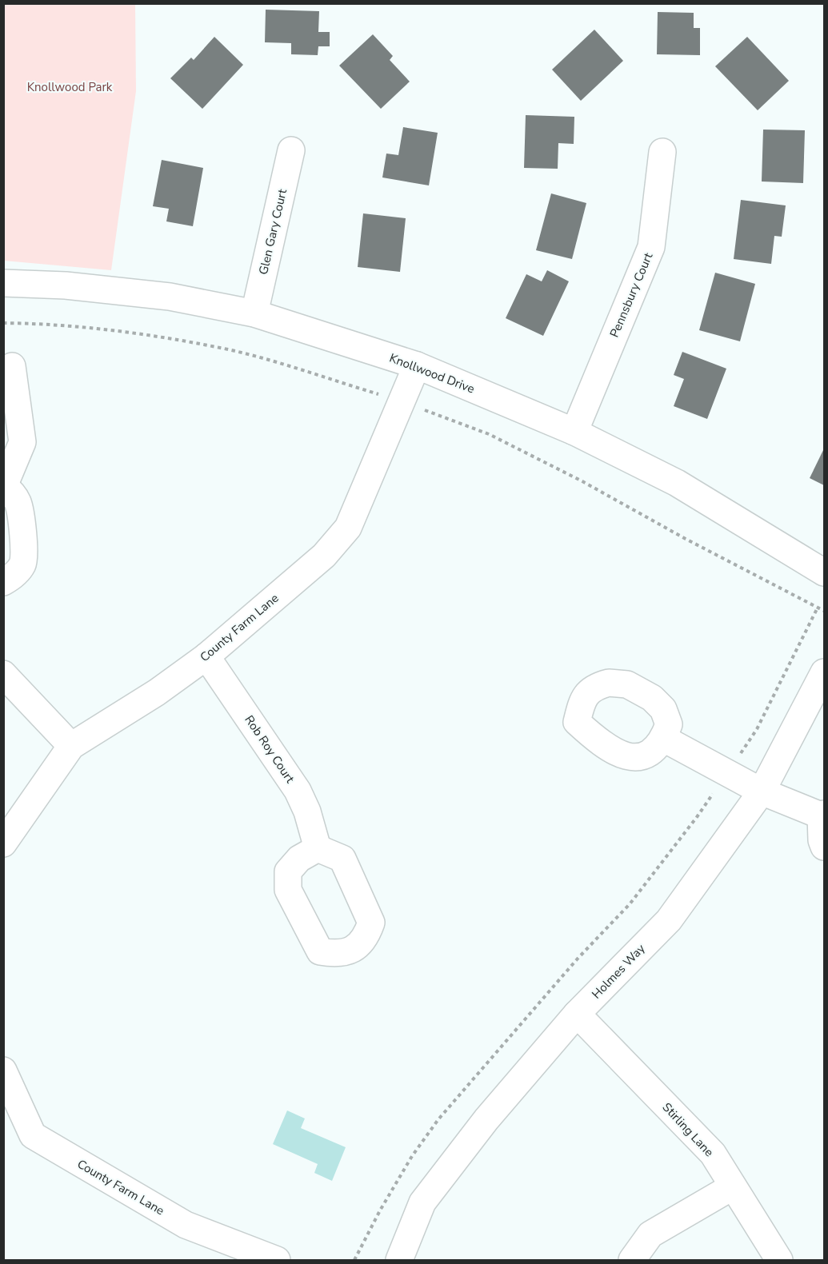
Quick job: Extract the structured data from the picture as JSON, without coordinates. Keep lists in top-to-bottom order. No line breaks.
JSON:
{"streets":{"street":["Glen Gary Court","Pennsbury Court","Knollwood Drive","County Farm Lane","Rob Roy Court","Holmes Way","Stirling Lane"]},"crossings":[["Glen Gary Court","Knollwood Drive"],["Pennsbury Court","Knollwood Drive"],["Knollwood Drive","County Farm Lane"],["County Farm Lane","Rob Roy Court"],["Holmes Way","Stirling Lane"]],"parks":["Knollwood Park"]}
